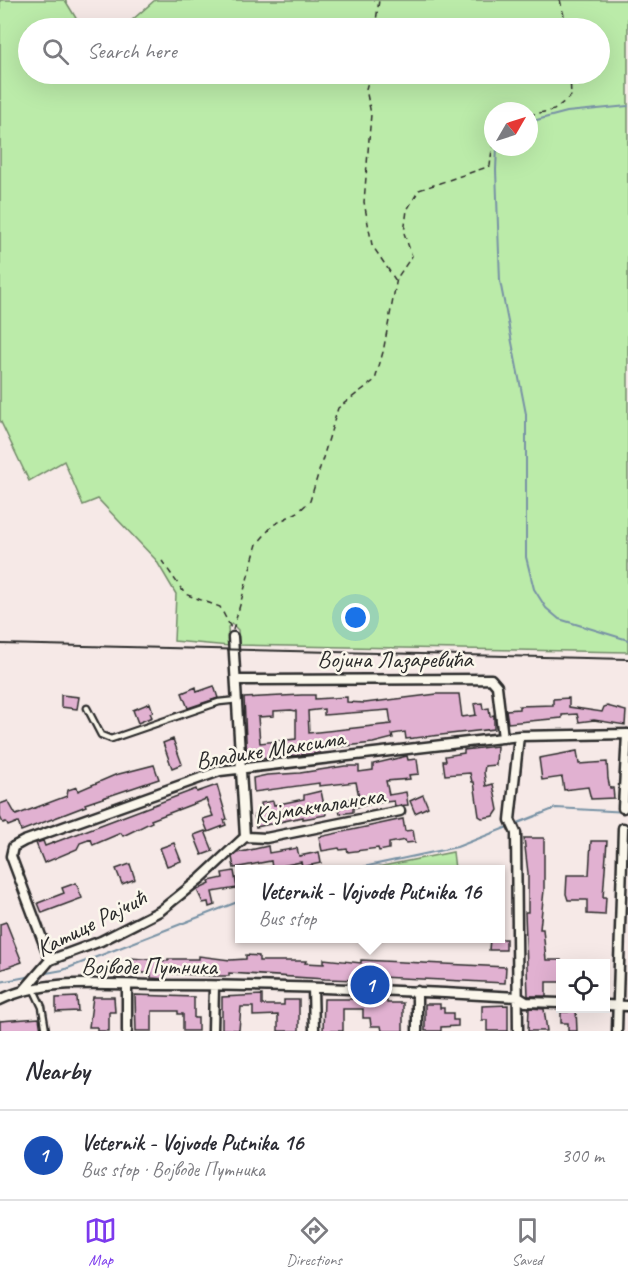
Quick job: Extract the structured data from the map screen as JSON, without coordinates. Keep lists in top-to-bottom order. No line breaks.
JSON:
{"streets":{"street":["Војина Лазаревића","Владике Максима","Кајмакчаланска","Катице Рајчић","Војводе Путника"]},"crossings":[["Војина Лазаревића","Владике Максима"],["Владике Максима","Катице Рајчић"],["Кајмакчаланска","Катице Рајчић"],["Катице Рајчић","Војводе Путника"]],"north":"top right","page":{"search":"Search here","popup":["Veternik - Vojvode Putnika 16","Bus stop"],"pins":"1","heading":"Nearby","list":[{"mark":"1","name":"Veternik - Vojvode Putnika 16","note":"Bus stop · Војводе Путника","value":"300 m"}],"nav":["Map","Directions","Saved"]}}
